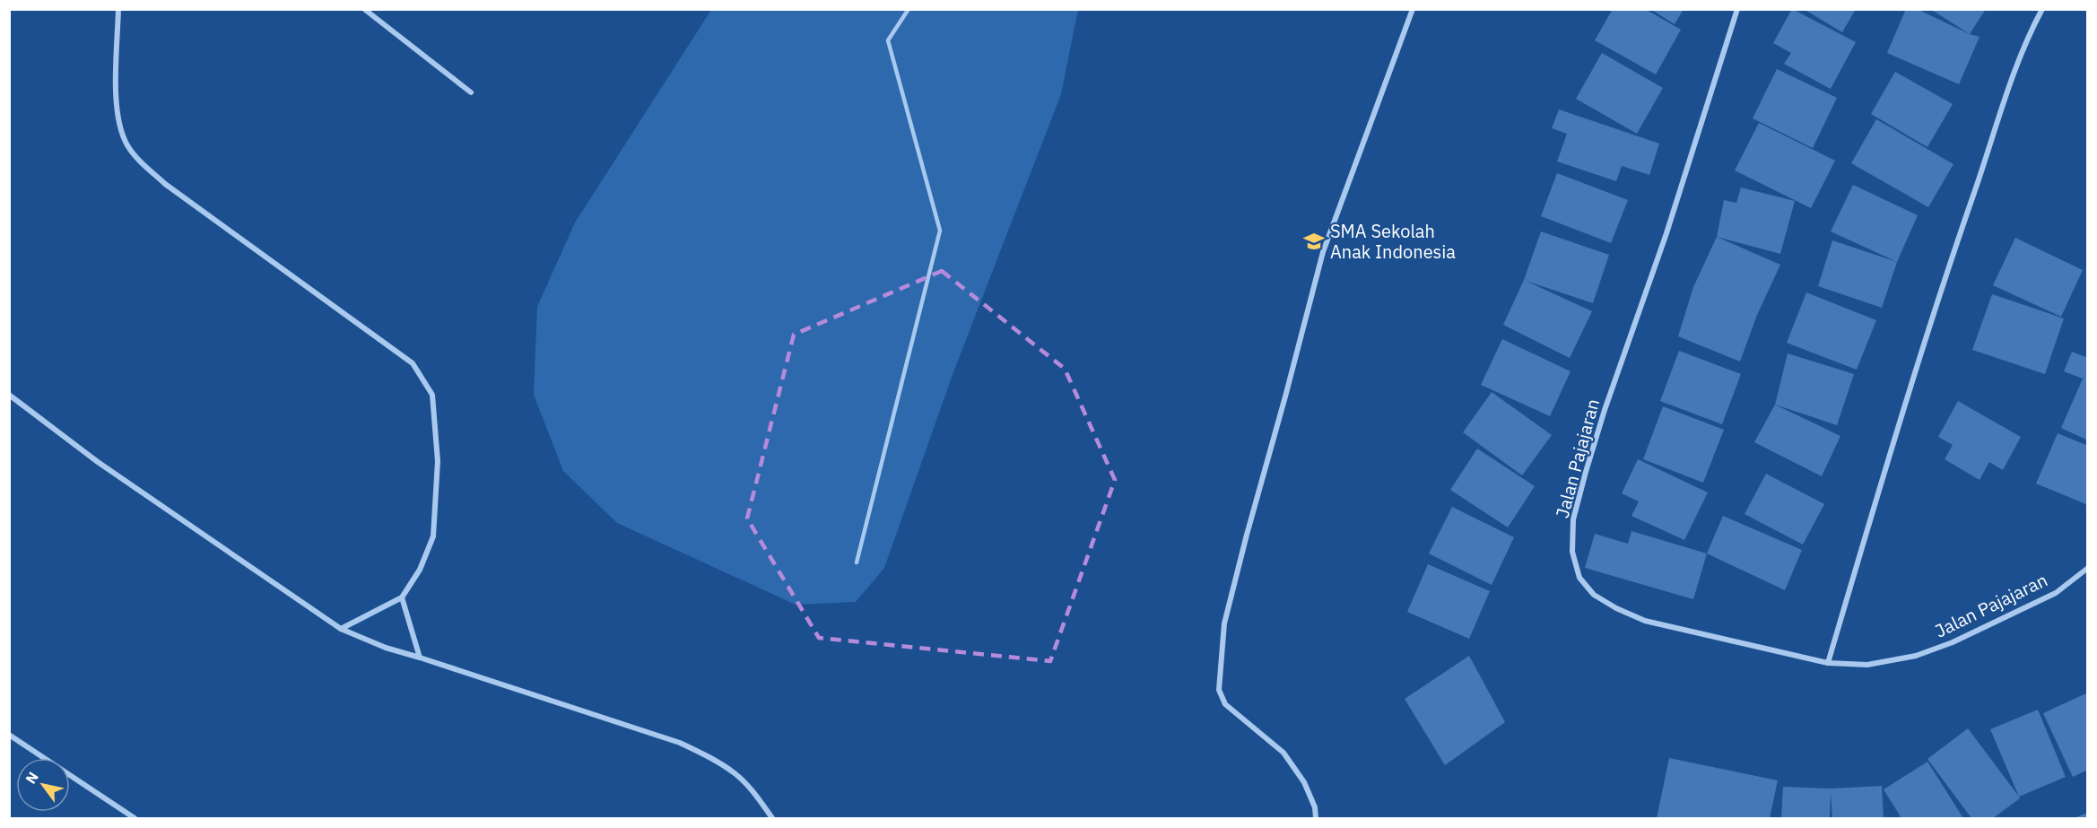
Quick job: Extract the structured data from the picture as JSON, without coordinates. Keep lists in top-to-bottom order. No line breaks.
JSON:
{"streets":{"street":["Jalan Pajajaran"]},"places":{"school or university":["SMA Sekolah Anak Indonesia"]},"north":"top left"}
